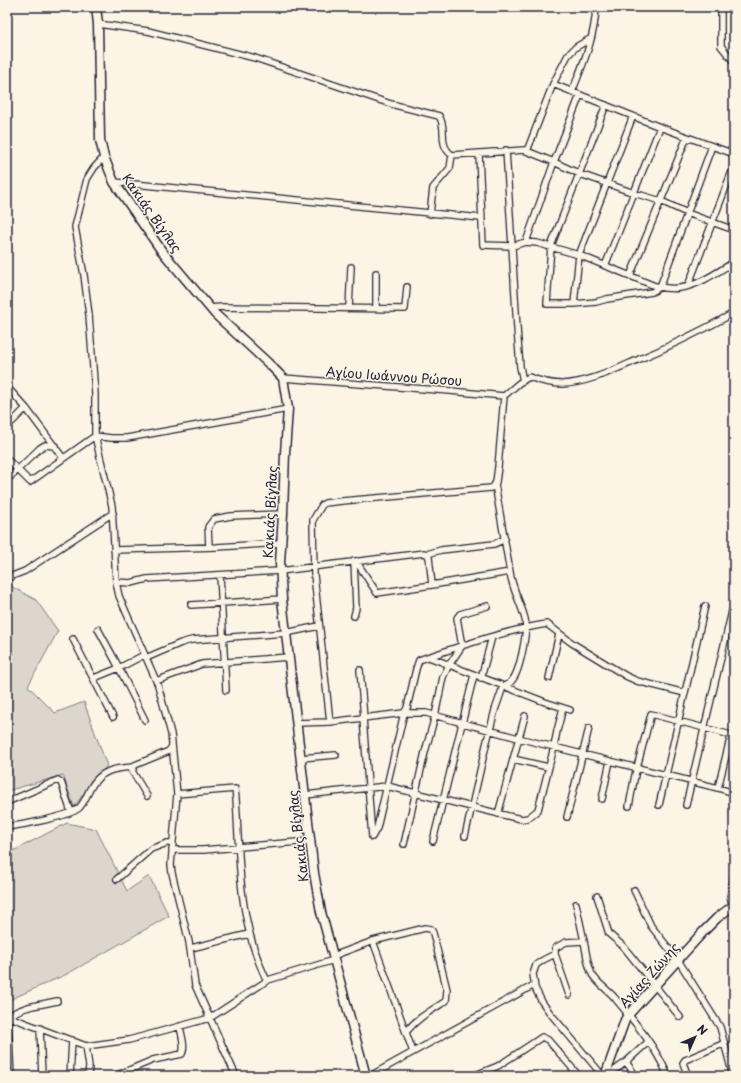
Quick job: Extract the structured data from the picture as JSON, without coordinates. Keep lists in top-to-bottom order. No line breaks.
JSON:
{"streets":{"street":["Κακιάς Βίγλας","Αγίου Ιωάννου Ρώσου","Αγίας Ζώνης"]},"crossings":[["Κακιάς Βίγλας","Αγίου Ιωάννου Ρώσου"]],"north":"top right"}
